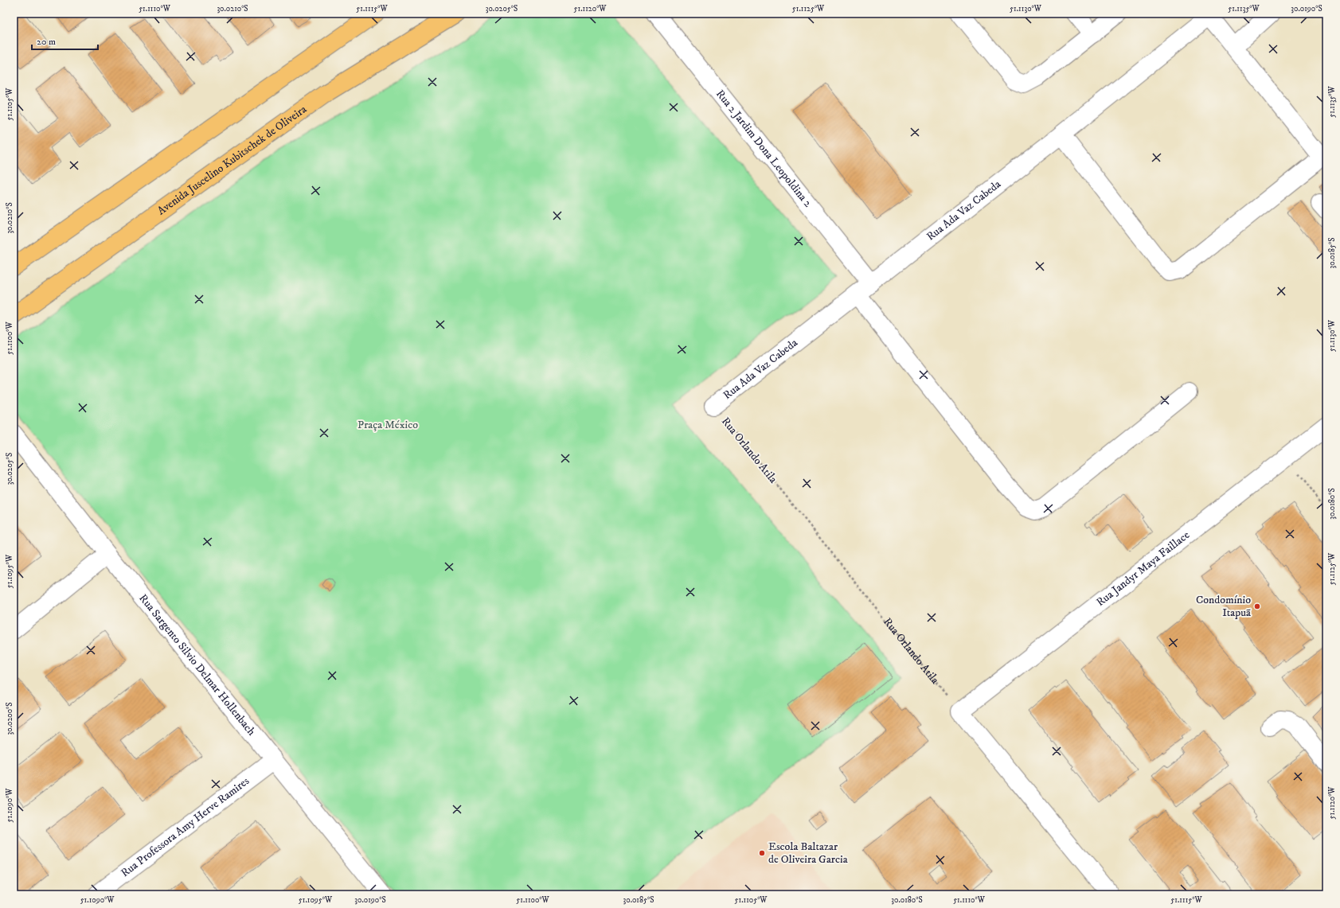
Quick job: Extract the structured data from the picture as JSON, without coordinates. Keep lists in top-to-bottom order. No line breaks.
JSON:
{"streets":{"main road":["Avenida Juscelino Kubitschek de Oliveira"],"street":["Rua 2 Jardim Dona Leopoldina 2","Rua Ada Vaz Cabeda","Rua Jandyr Maya Faillace","Rua Sargento Silvio Delmar Hollenbach","Rua Professora Amy Herve Ramires"],"path":["Rua Orlando Atila"]},"crossings":[["Rua 2 Jardim Dona Leopoldina 2","Rua Ada Vaz Cabeda"],["Rua Ada Vaz Cabeda","Rua Orlando Atila"],["Rua Orlando Atila","Rua Jandyr Maya Faillace"],["Rua Sargento Silvio Delmar Hollenbach","Rua Professora Amy Herve Ramires"]],"parks":["Praça México"],"places":["Condomínio Itapuã","Escola Baltazar de Oliveira Garcia"],"scale_bar":"20 m","coordinates":["51.1110°W","30.0210°S","51.1115°W","30.0205°S","51.1120°W","51.1125°W","51.1130°W","51.1135°W","30.0190°S","51.1105°W","30.0185°S","51.1100°W","30.0180°S","51.1095°W","30.0200°S","51.1090°W"]}
